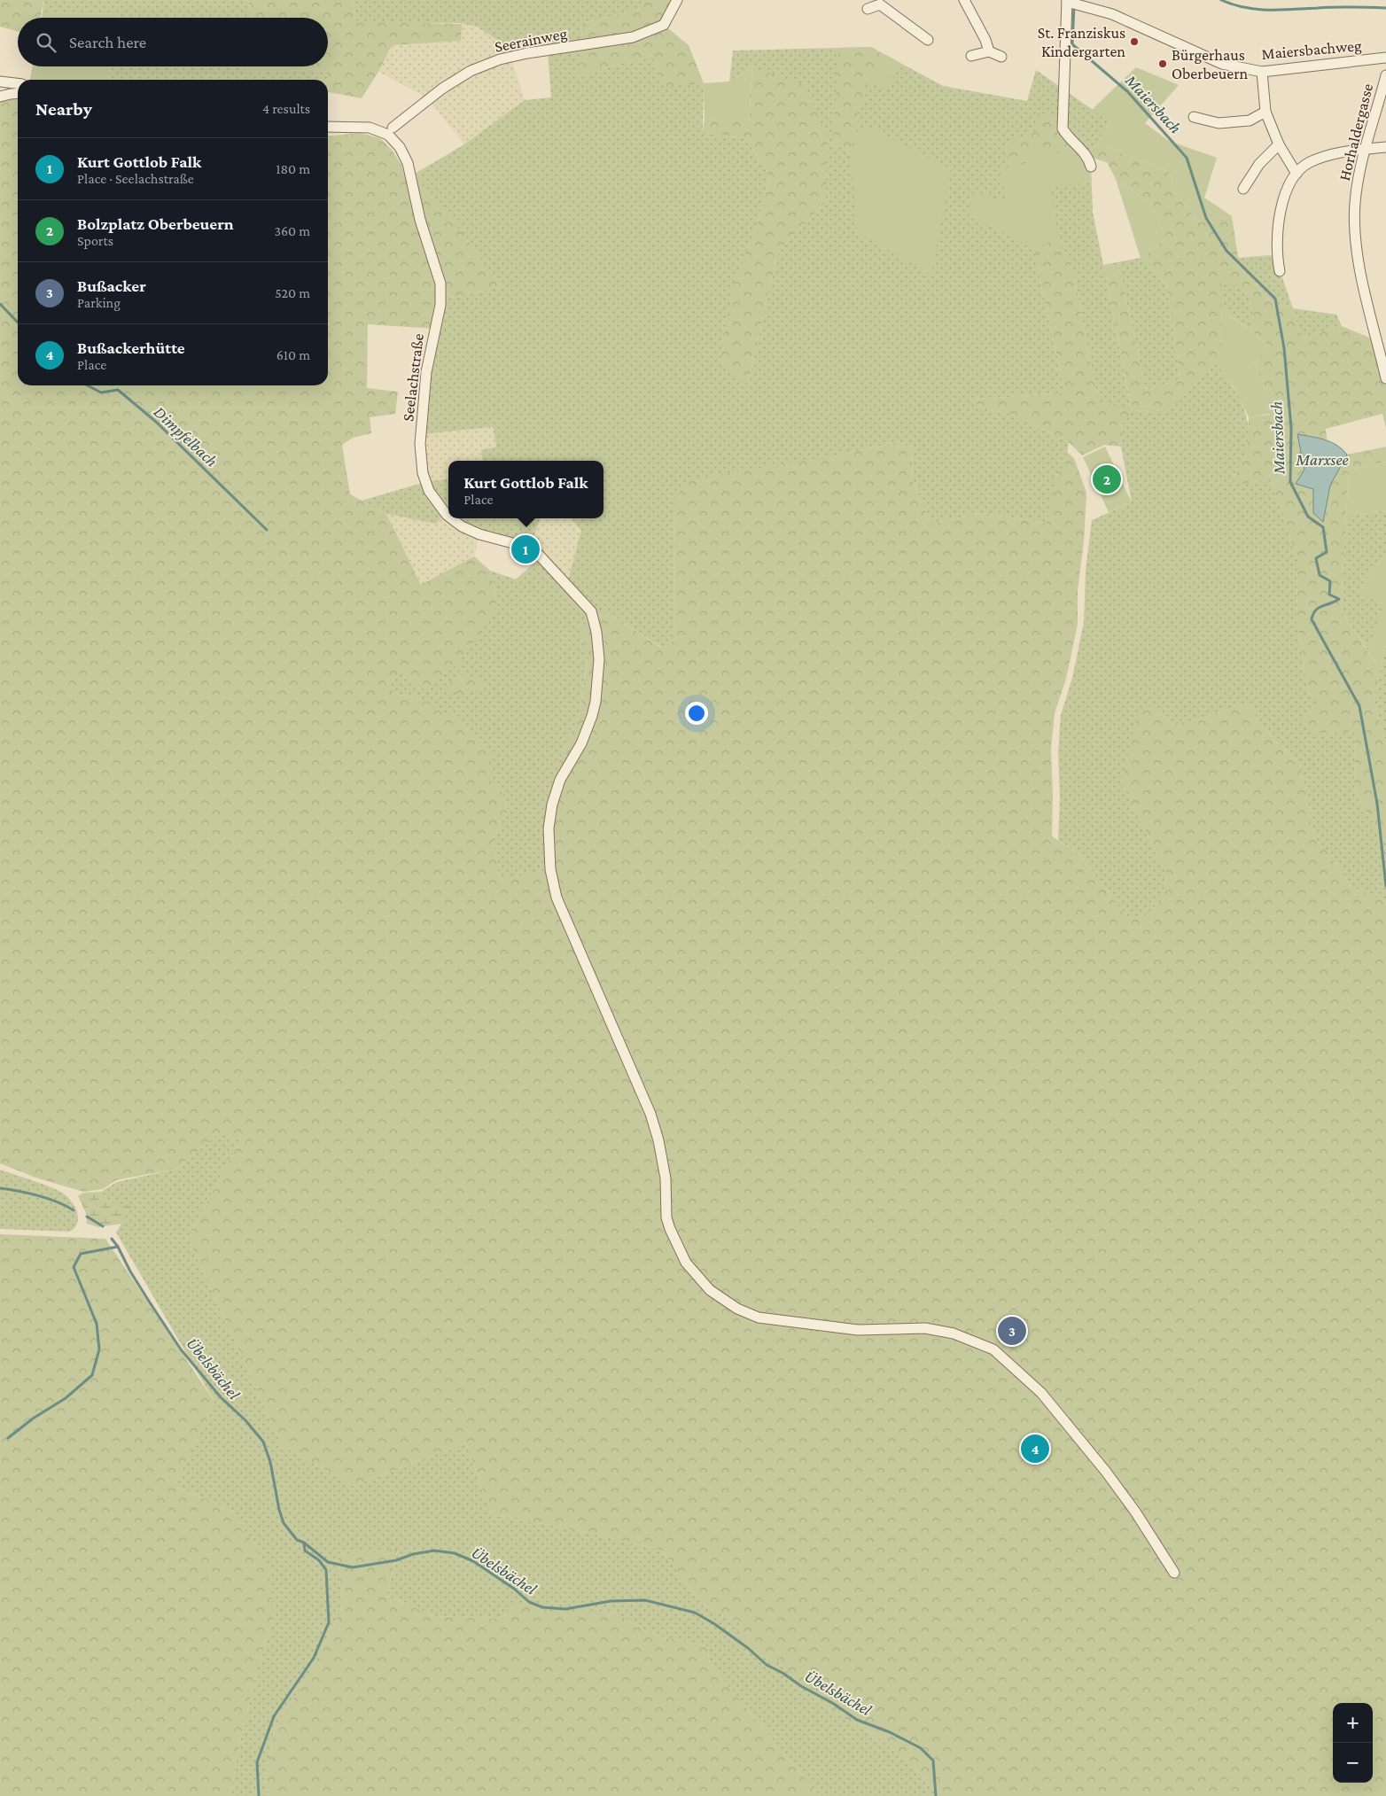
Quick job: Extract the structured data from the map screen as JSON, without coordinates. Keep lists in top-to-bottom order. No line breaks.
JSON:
{"streets":{"street":["Seerainweg","Maiersbachweg","Horhaldergasse","Seelachstraße"]},"water":["Maiersbach","Dimpfelbach","Marxsee","Übelsbächel"],"places":["St. Franziskus Kindergarten","Bürgerhaus Oberbeuern"],"page":{"search":"Search here","heading":["Nearby","4 results"],"list":[{"mark":"1","name":"Kurt Gottlob Falk","note":"Place · Seelachstraße","value":"180 m"},{"mark":"2","name":"Bolzplatz Oberbeuern","note":"Sports","value":"360 m"},{"mark":"3","name":"Bußacker","note":"Parking","value":"520 m"},{"mark":"4","name":"Bußackerhütte","note":"Place","value":"610 m"}],"popup":["Kurt Gottlob Falk","Place"],"pins":["2","1","3","4"],"map_buttons":["+","−"]}}
